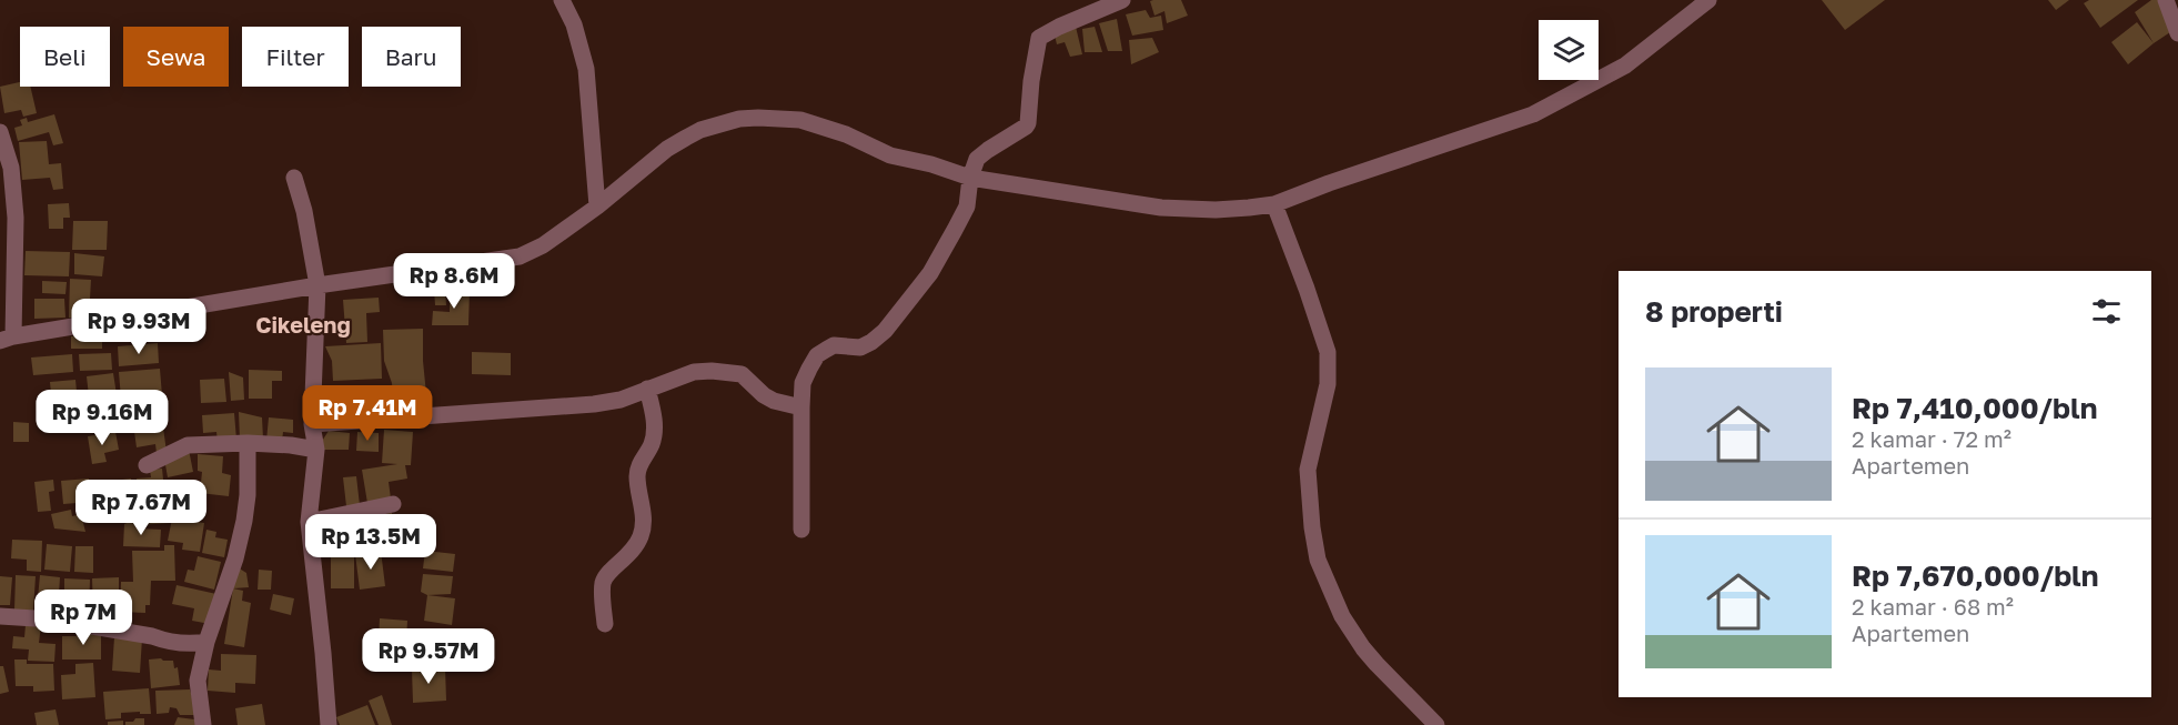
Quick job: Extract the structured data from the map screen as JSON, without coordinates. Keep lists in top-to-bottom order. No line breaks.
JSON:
{"districts":["Cikeleng"],"page":{"chip":["Beli","Sewa","Filter","Baru"],"price":["Rp 8.6M","Rp 9.93M","Rp 7.41M","Rp 9.16M","Rp 7.67M","Rp 13.5M","Rp 7M","Rp 9.57M"],"heading":"8 properti","list":[{"name":"Rp 7,410,000/bln","note":"2 kamar · 72 m² · Apartemen"},{"name":"Rp 7,670,000/bln","note":"2 kamar · 68 m² · Apartemen"}]}}
